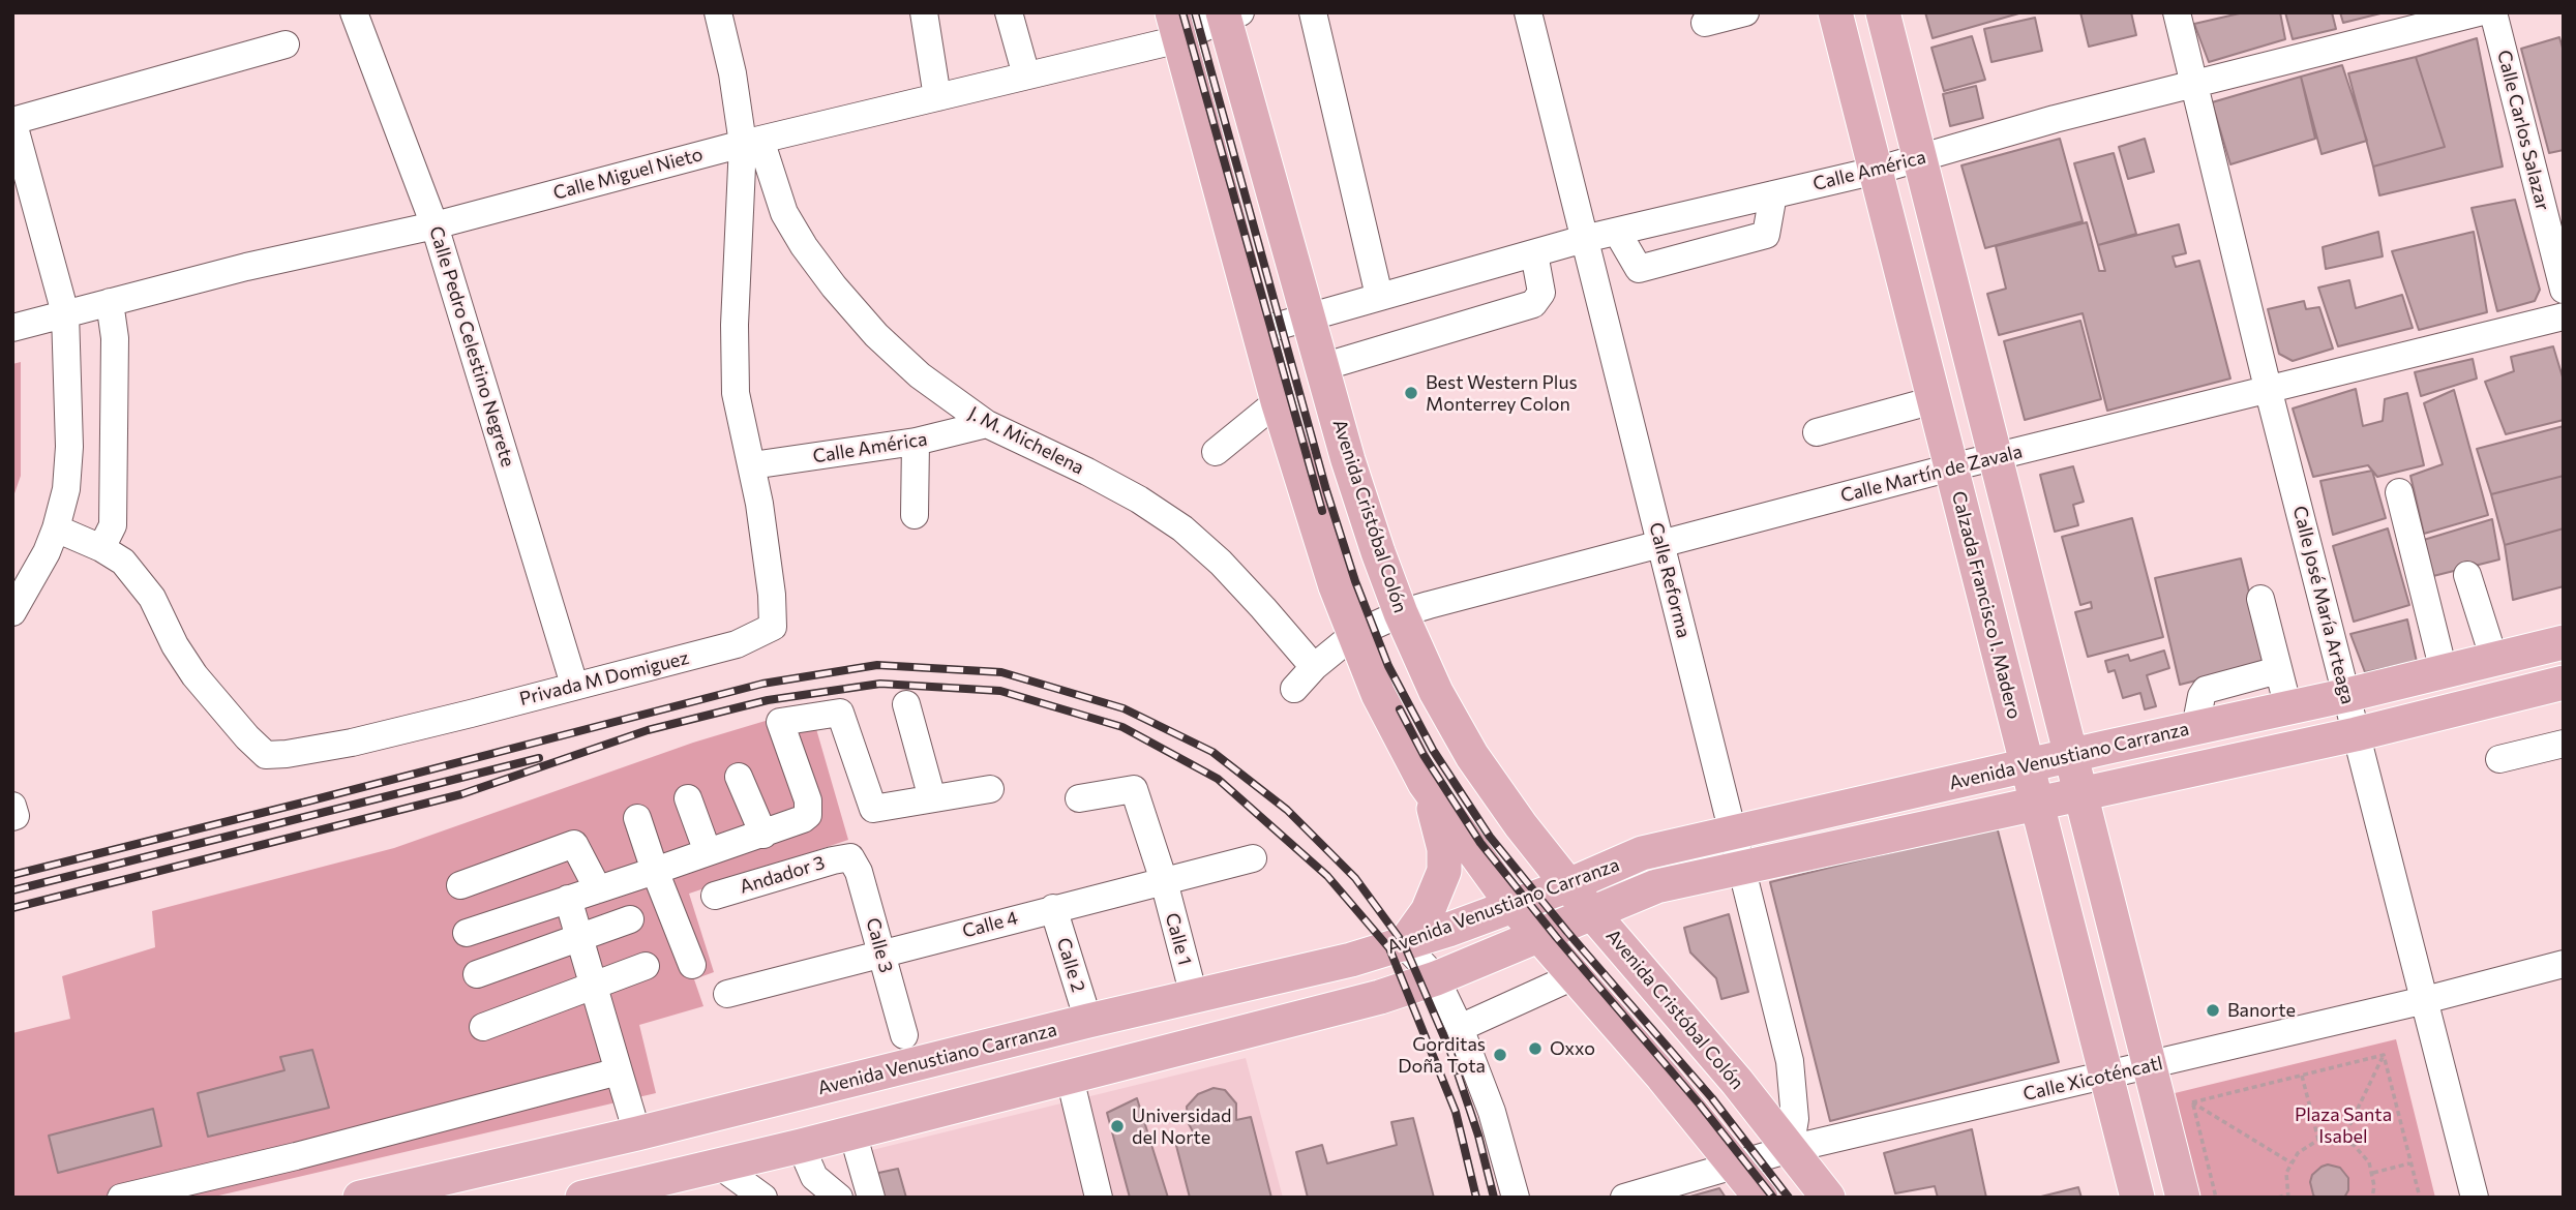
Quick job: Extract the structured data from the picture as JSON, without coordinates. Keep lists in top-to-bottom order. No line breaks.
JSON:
{"streets":{"main road":["Avenida Cristóbal Colón","Calzada Francisco I. Madero","Avenida Venustiano Carranza"],"street":["Calle Carlos Salazar","Calle América","Calle Miguel Nieto","Calle Pedro Celestino Negrete","J. M. Michelena","Calle Martín de Zavala","Calle Reforma","Calle José María Arteaga","Privada M Domiguez","Andador 3","Calle 4","Calle 1","Calle 3","Calle 2","Calle Xicoténcatl"]},"crossings":[["Calle América","J. M. Michelena"],["Calle América","Avenida Cristóbal Colón"],["Calle América","Calle Reforma"],["Calle América","Calzada Francisco I. Madero"],["Calle América","Calle José María Arteaga"],["Calle América","Privada M Domiguez"],["Calle Miguel Nieto","Calle Pedro Celestino Negrete"],["Calle Miguel Nieto","J. M. Michelena"],["Calle Miguel Nieto","Avenida Cristóbal Colón"],["Calle Miguel Nieto","Privada M Domiguez"],["Calle Pedro Celestino Negrete","Privada M Domiguez"],["J. M. Michelena","Calle Martín de Zavala"],["J. M. Michelena","Privada M Domiguez"],["Calle Martín de Zavala","Avenida Cristóbal Colón"],["Calle Martín de Zavala","Calle Reforma"],["Calle Martín de Zavala","Calzada Francisco I. Madero"],["Calle Martín de Zavala","Calle José María Arteaga"],["Avenida Cristóbal Colón","Calle Reforma"],["Avenida Cristóbal Colón","Avenida Venustiano Carranza"],["Avenida Cristóbal Colón","Calle Xicoténcatl"],["Calle Reforma","Avenida Venustiano Carranza"],["Calle Reforma","Calle Xicoténcatl"],["Calzada Francisco I. Madero","Avenida Venustiano Carranza"],["Calzada Francisco I. Madero","Calle Xicoténcatl"],["Calle José María Arteaga","Avenida Venustiano Carranza"],["Calle José María Arteaga","Calle Xicoténcatl"],["Avenida Venustiano Carranza","Calle 1"],["Avenida Venustiano Carranza","Calle 2"],["Andador 3","Calle 3"],["Calle 4","Calle 1"],["Calle 4","Calle 3"],["Calle 4","Calle 2"]],"parks":["Plaza Santa Isabel"],"places":["Best Western Plus Monterrey Colon","Banorte","Oxxo","Gorditas Doña Tota","Universidad del Norte"]}
